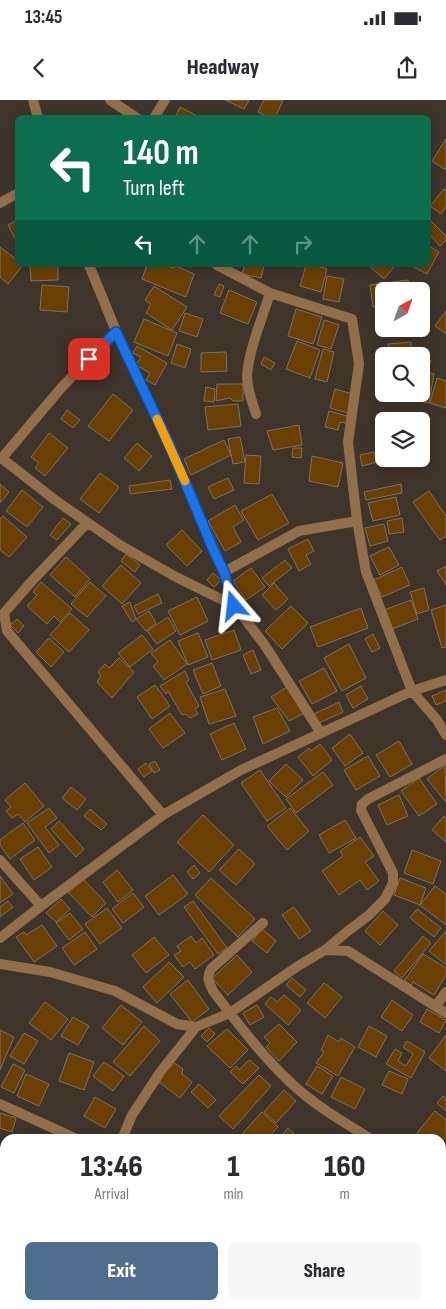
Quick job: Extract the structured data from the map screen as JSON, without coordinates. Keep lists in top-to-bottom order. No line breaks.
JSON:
{"north":"top right","page":{"status":"13:45","header":"Headway","turn":["140 m","Turn left"],"eta":["13:46","Arrival","1","min","160","m"],"buttons":["Exit","Share"]}}
